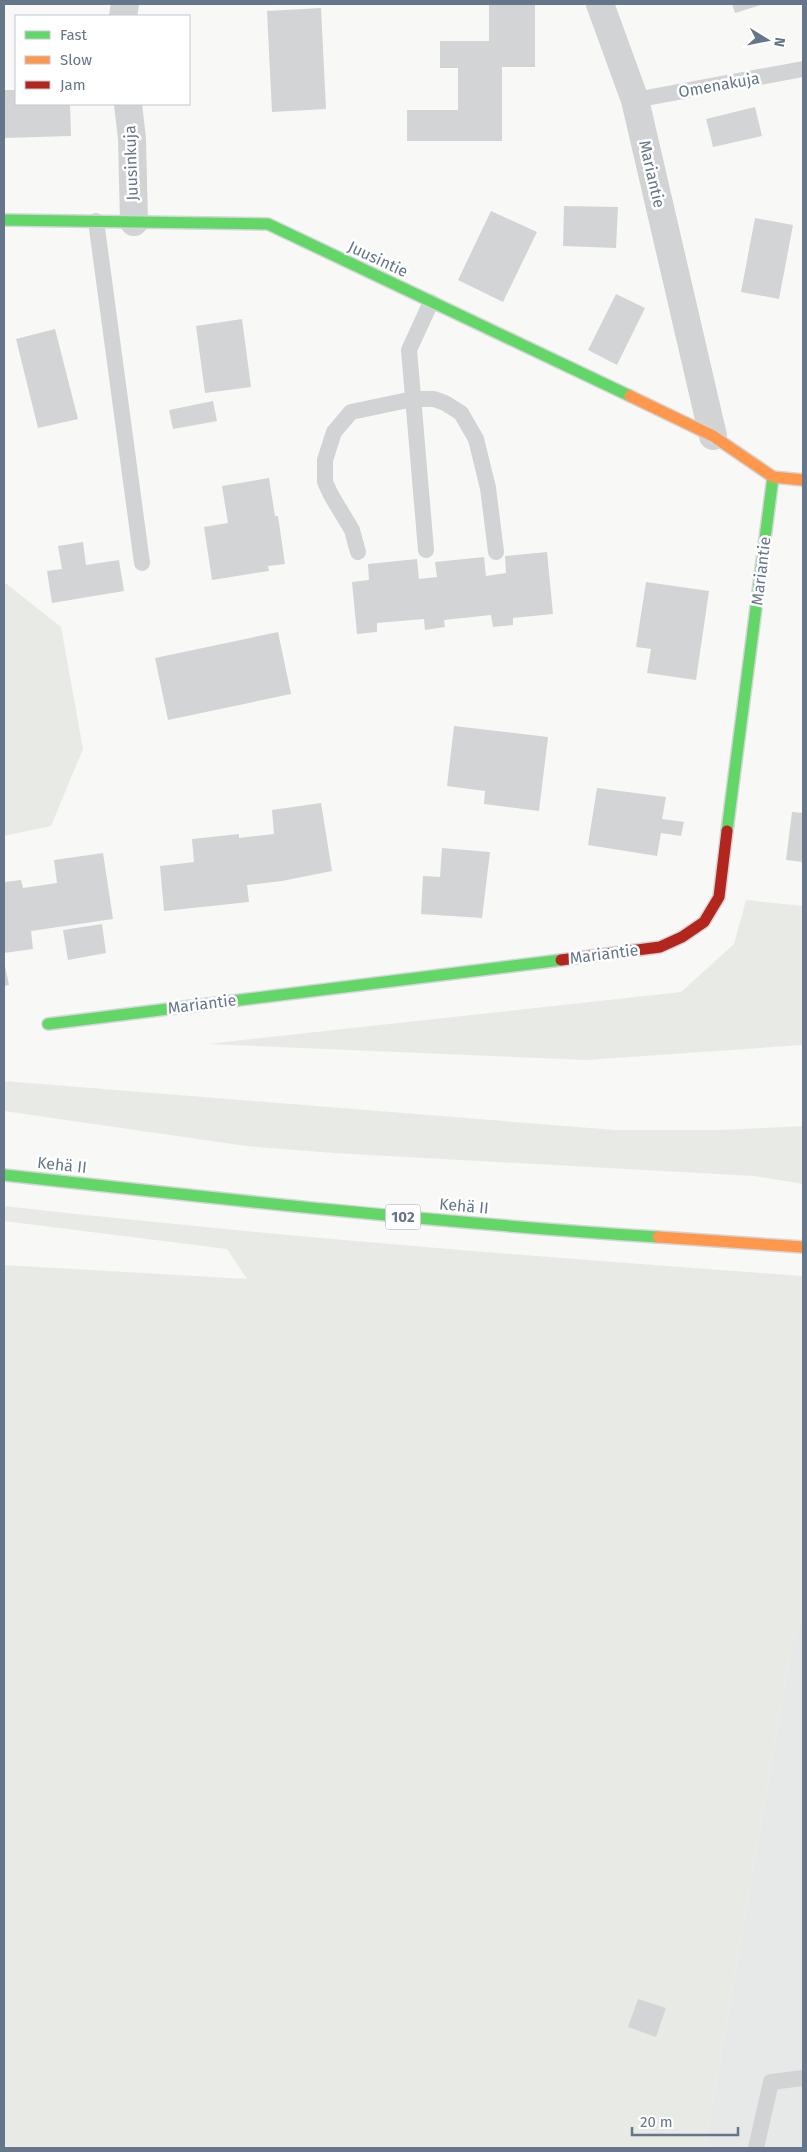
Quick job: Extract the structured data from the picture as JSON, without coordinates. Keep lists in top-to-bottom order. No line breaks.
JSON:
{"streets":{"main road":["Mariantie","Juusintie","Kehä II","102"],"street":["Juusinkuja"],"lane":["Omenakuja"]},"crossings":[["Omenakuja","Mariantie"],["Juusinkuja","Juusintie"],["Mariantie","Juusintie"]],"legend":["Fast","Slow","Jam"],"scale_bar":"20 m","north":"right"}
